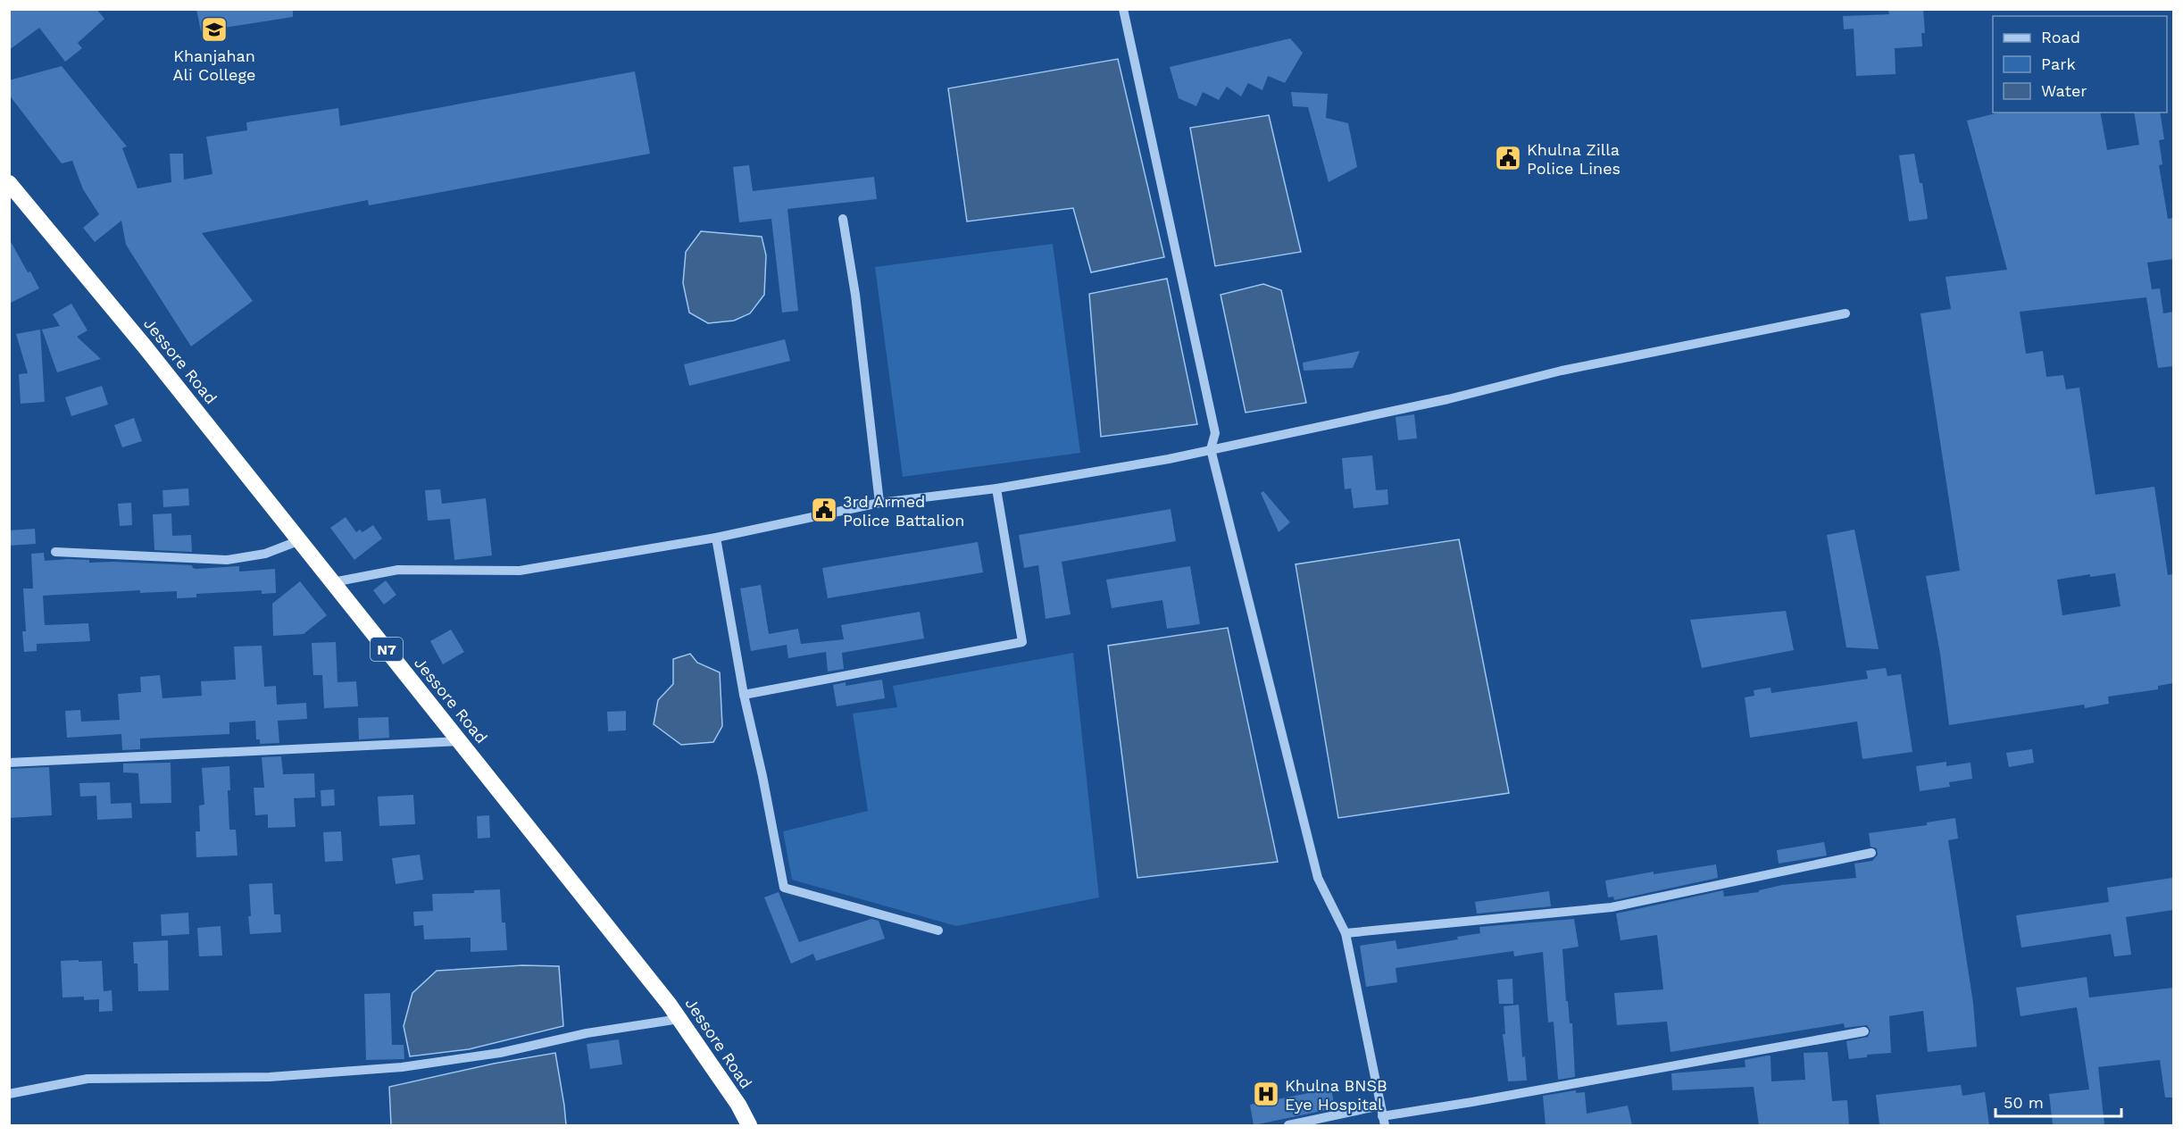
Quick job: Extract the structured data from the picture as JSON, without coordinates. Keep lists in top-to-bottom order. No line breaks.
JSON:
{"streets":{"highway":["Jessore Road","N7"]},"places":{"school or university":["Khanjahan Ali College"],"public building":["Khulna Zilla Police Lines","3rd Armed Police Battalion"],"hospital":["Khulna BNSB Eye Hospital"]},"legend":["Road","Park","Water"],"scale_bar":"50 m"}
